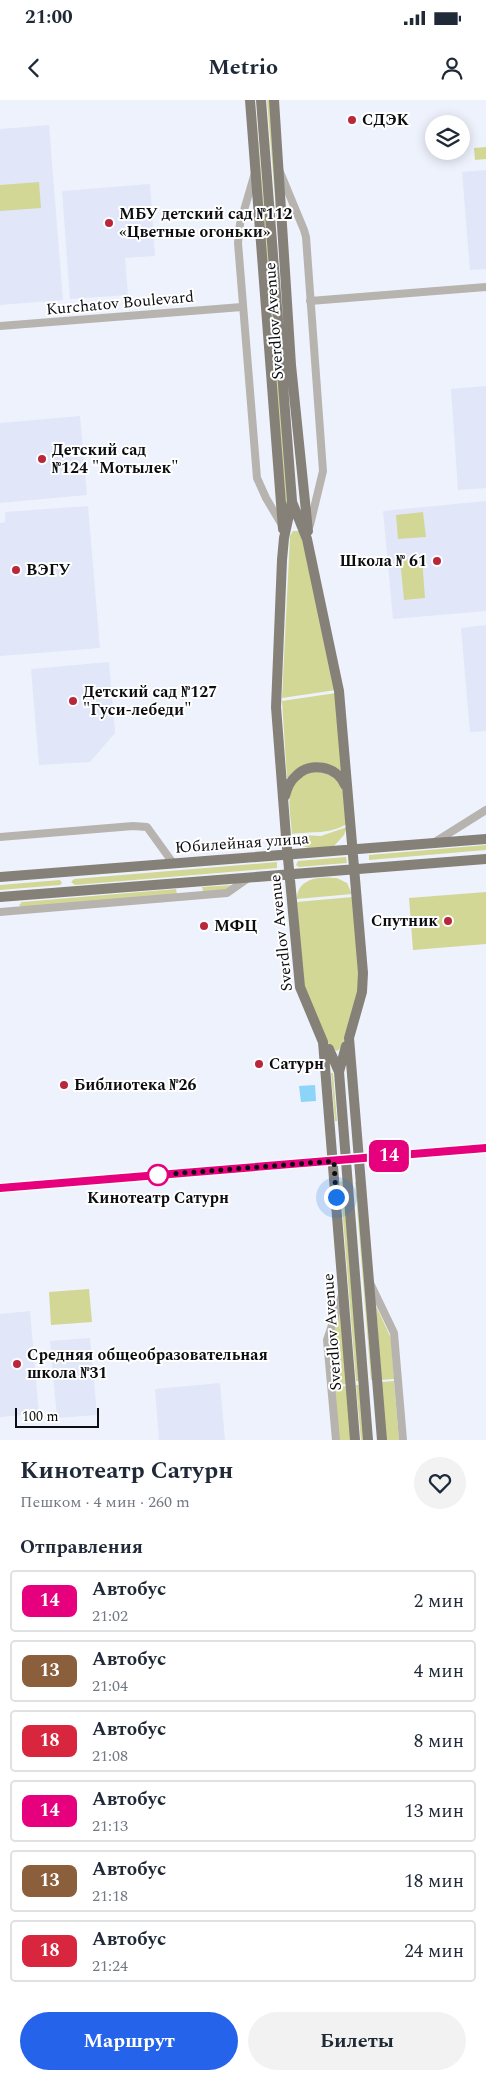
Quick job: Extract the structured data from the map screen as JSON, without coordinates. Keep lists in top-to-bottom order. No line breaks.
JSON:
{"streets":{"main road":["Sverdlov Avenue","Юбилейная улица"],"street":["Kurchatov Boulevard"]},"crossings":[["Sverdlov Avenue","Юбилейная улица"]],"places":["СДЭК","МБУ детский сад №112 «Цветные огоньки»","Детский сад №124 \"Мотылек\"","Школа № 61","ВЭГУ","Детский сад №127 \"Гуси-лебеди\"","Спутник","МФЦ","Сатурн","Библиотека №26","Кинотеатр Сатурн","Средняя общеобразовательная школа №31"],"lines":["bus line 14"],"scale_bar":"100 m","page":{"status":"21:00","header":"Metrio","on_map":"14","scale":"100 m","heading":[["Кинотеатр Сатурн","Пешком · 4 мин · 260 m"],"Отправления"],"list":[{"mark":"14","name":"Автобус","note":"21:02","value":"2 мин"},{"mark":"13","name":"Автобус","note":"21:04","value":"4 мин"},{"mark":"18","name":"Автобус","note":"21:08","value":"8 мин"},{"mark":"14","name":"Автобус","note":"21:13","value":"13 мин"},{"mark":"13","name":"Автобус","note":"21:18","value":"18 мин"},{"mark":"18","name":"Автобус","note":"21:24","value":"24 мин"}],"buttons":["Маршрут","Билеты"]}}
